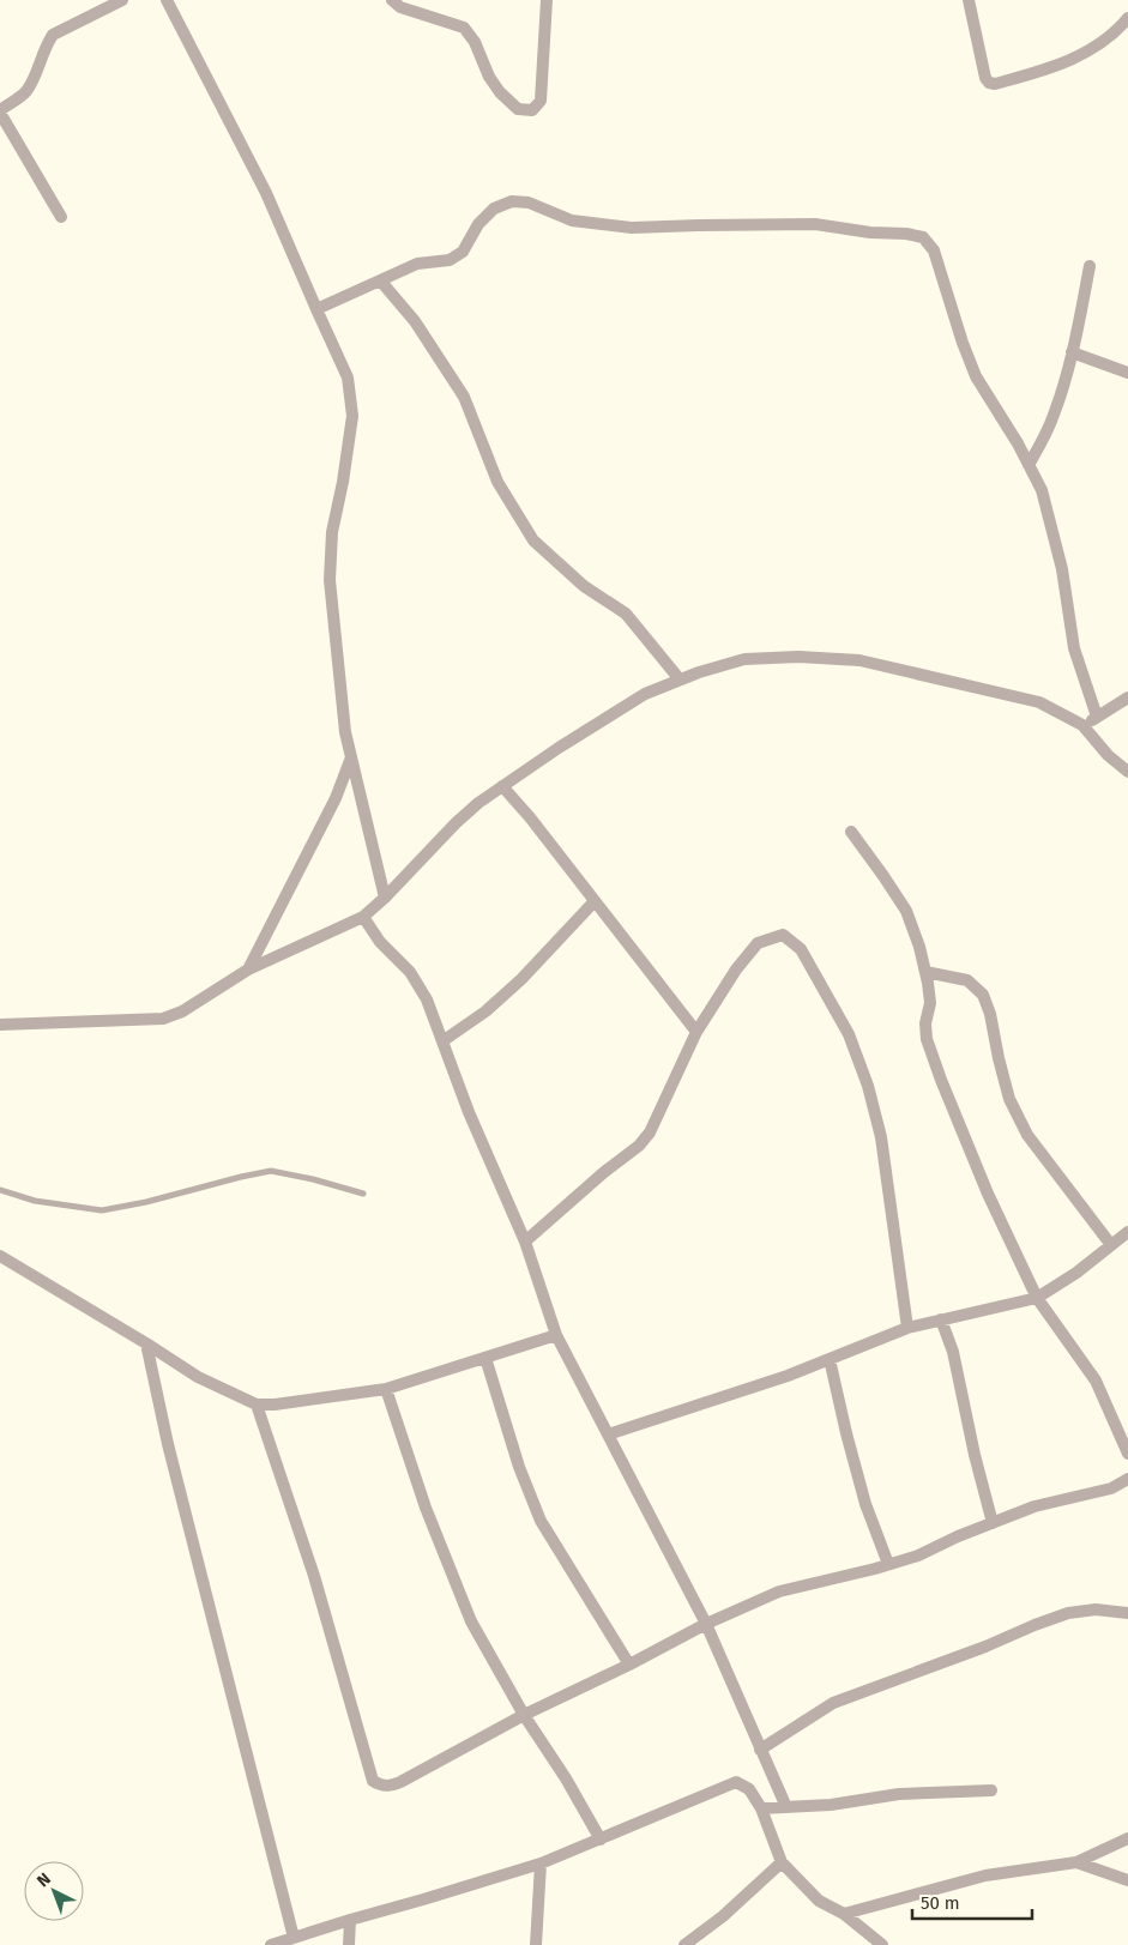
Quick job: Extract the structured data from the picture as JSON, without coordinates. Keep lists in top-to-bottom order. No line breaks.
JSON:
{"scale_bar":"50 m","north":"top left"}
